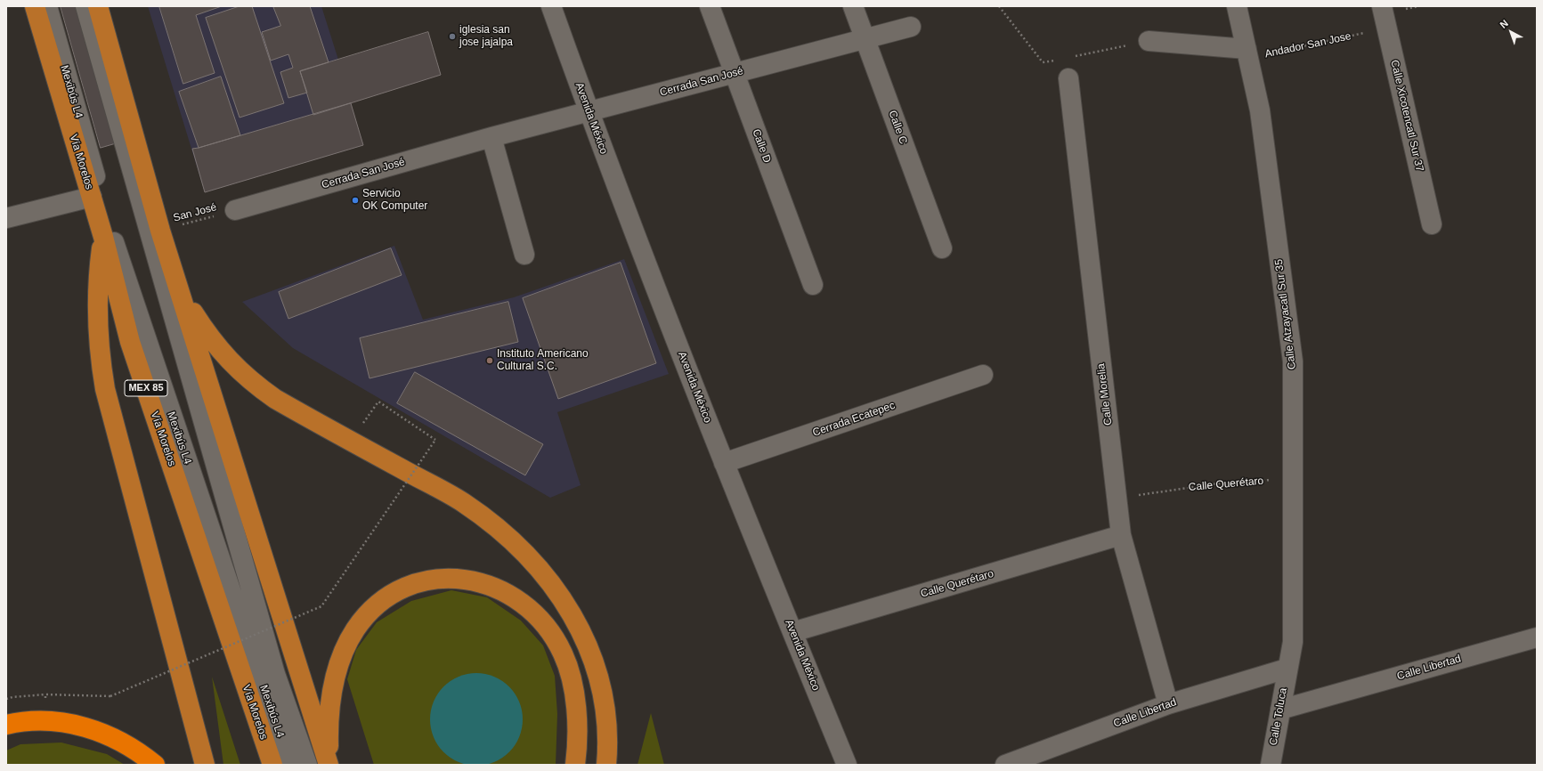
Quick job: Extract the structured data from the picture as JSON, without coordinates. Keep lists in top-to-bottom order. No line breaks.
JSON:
{"streets":{"main road":["Vía Morelos","MEX 85"],"street":["Cerrada San José","Mexibús L4","Calle Xicotencatl Sur 37","Avenida México","Calle C","Calle D","Calle Atzayacatl Sur 35","Calle Morelia","Cerrada Ecatepec","Calle Querétaro","Calle Libertad","Calle Toluca"],"path":["Andador San Jose","San José"]},"crossings":[["Andador San Jose","Calle Xicotencatl Sur 37"],["Andador San Jose","Calle Atzayacatl Sur 35"],["Cerrada San José","Avenida México"],["Cerrada San José","Calle C"],["Cerrada San José","Calle D"],["Cerrada San José","San José"],["Avenida México","Cerrada Ecatepec"],["Avenida México","Calle Querétaro"],["Calle Atzayacatl Sur 35","Calle Querétaro"],["Calle Atzayacatl Sur 35","Calle Libertad"],["Calle Atzayacatl Sur 35","Calle Toluca"],["Calle Morelia","Calle Querétaro"],["Calle Morelia","Calle Libertad"],["Calle Libertad","Calle Toluca"]],"places":["iglesia san jose jajalpa","Servicio OK Computer","Instituto Americano Cultural S.C."],"north":"top left"}
